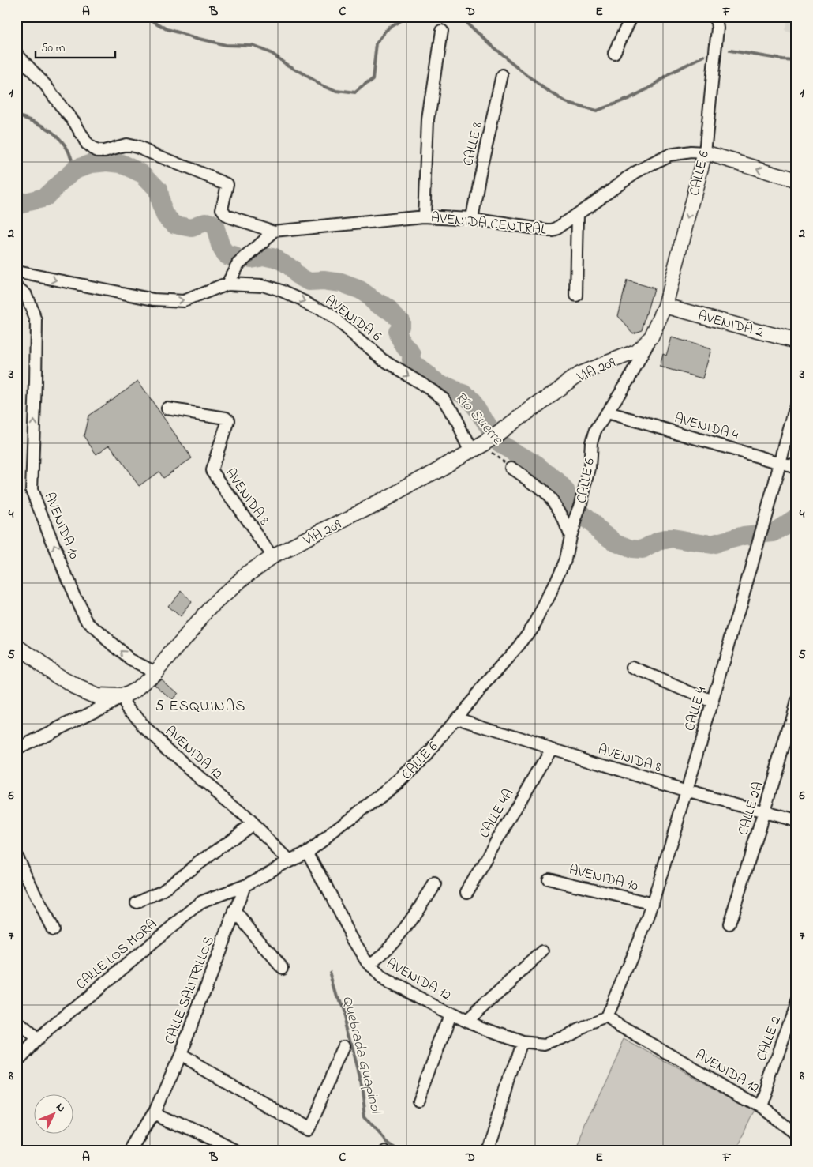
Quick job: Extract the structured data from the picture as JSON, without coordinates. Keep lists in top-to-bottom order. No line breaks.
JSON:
{"streets":{"main road":["CALLE 6","AVENIDA CENTRAL","AVENIDA 2","VÍA 209"],"street":["CALLE 8","AVENIDA 6","AVENIDA 4","AVENIDA 8","AVENIDA 10","CALLE 4","AVENIDA 12","CALLE 2A","CALLE 4A","CALLE LOS MORA","CALLE SALITRILLOS","CALLE 2"]},"crossings":[["CALLE 8","AVENIDA CENTRAL"],["CALLE 6","AVENIDA CENTRAL"],["CALLE 6","AVENIDA 2"],["CALLE 6","VÍA 209"],["CALLE 6","AVENIDA 4"],["CALLE 6","AVENIDA 8"],["CALLE 6","AVENIDA 12"],["AVENIDA 6","VÍA 209"],["VÍA 209","AVENIDA 8"],["VÍA 209","AVENIDA 10"],["VÍA 209","AVENIDA 12"],["AVENIDA 4","CALLE 4"],["AVENIDA 8","CALLE 4"],["AVENIDA 8","CALLE 2A"],["AVENIDA 8","CALLE 4A"],["AVENIDA 10","CALLE 4"],["CALLE 4","AVENIDA 12"],["AVENIDA 12","CALLE 2"],["CALLE LOS MORA","CALLE SALITRILLOS"]],"one_way":["AVENIDA 6","AVENIDA 10"],"districts":["5 ESQUINAS"],"water":["Río Suerre","Quebrada Guapinol"],"scale_bar":"50 m","north":"top right","grid":{"columns":["A","B","C","D","E","F"],"rows":["1","2","3","4","5","6","7","8"]}}
